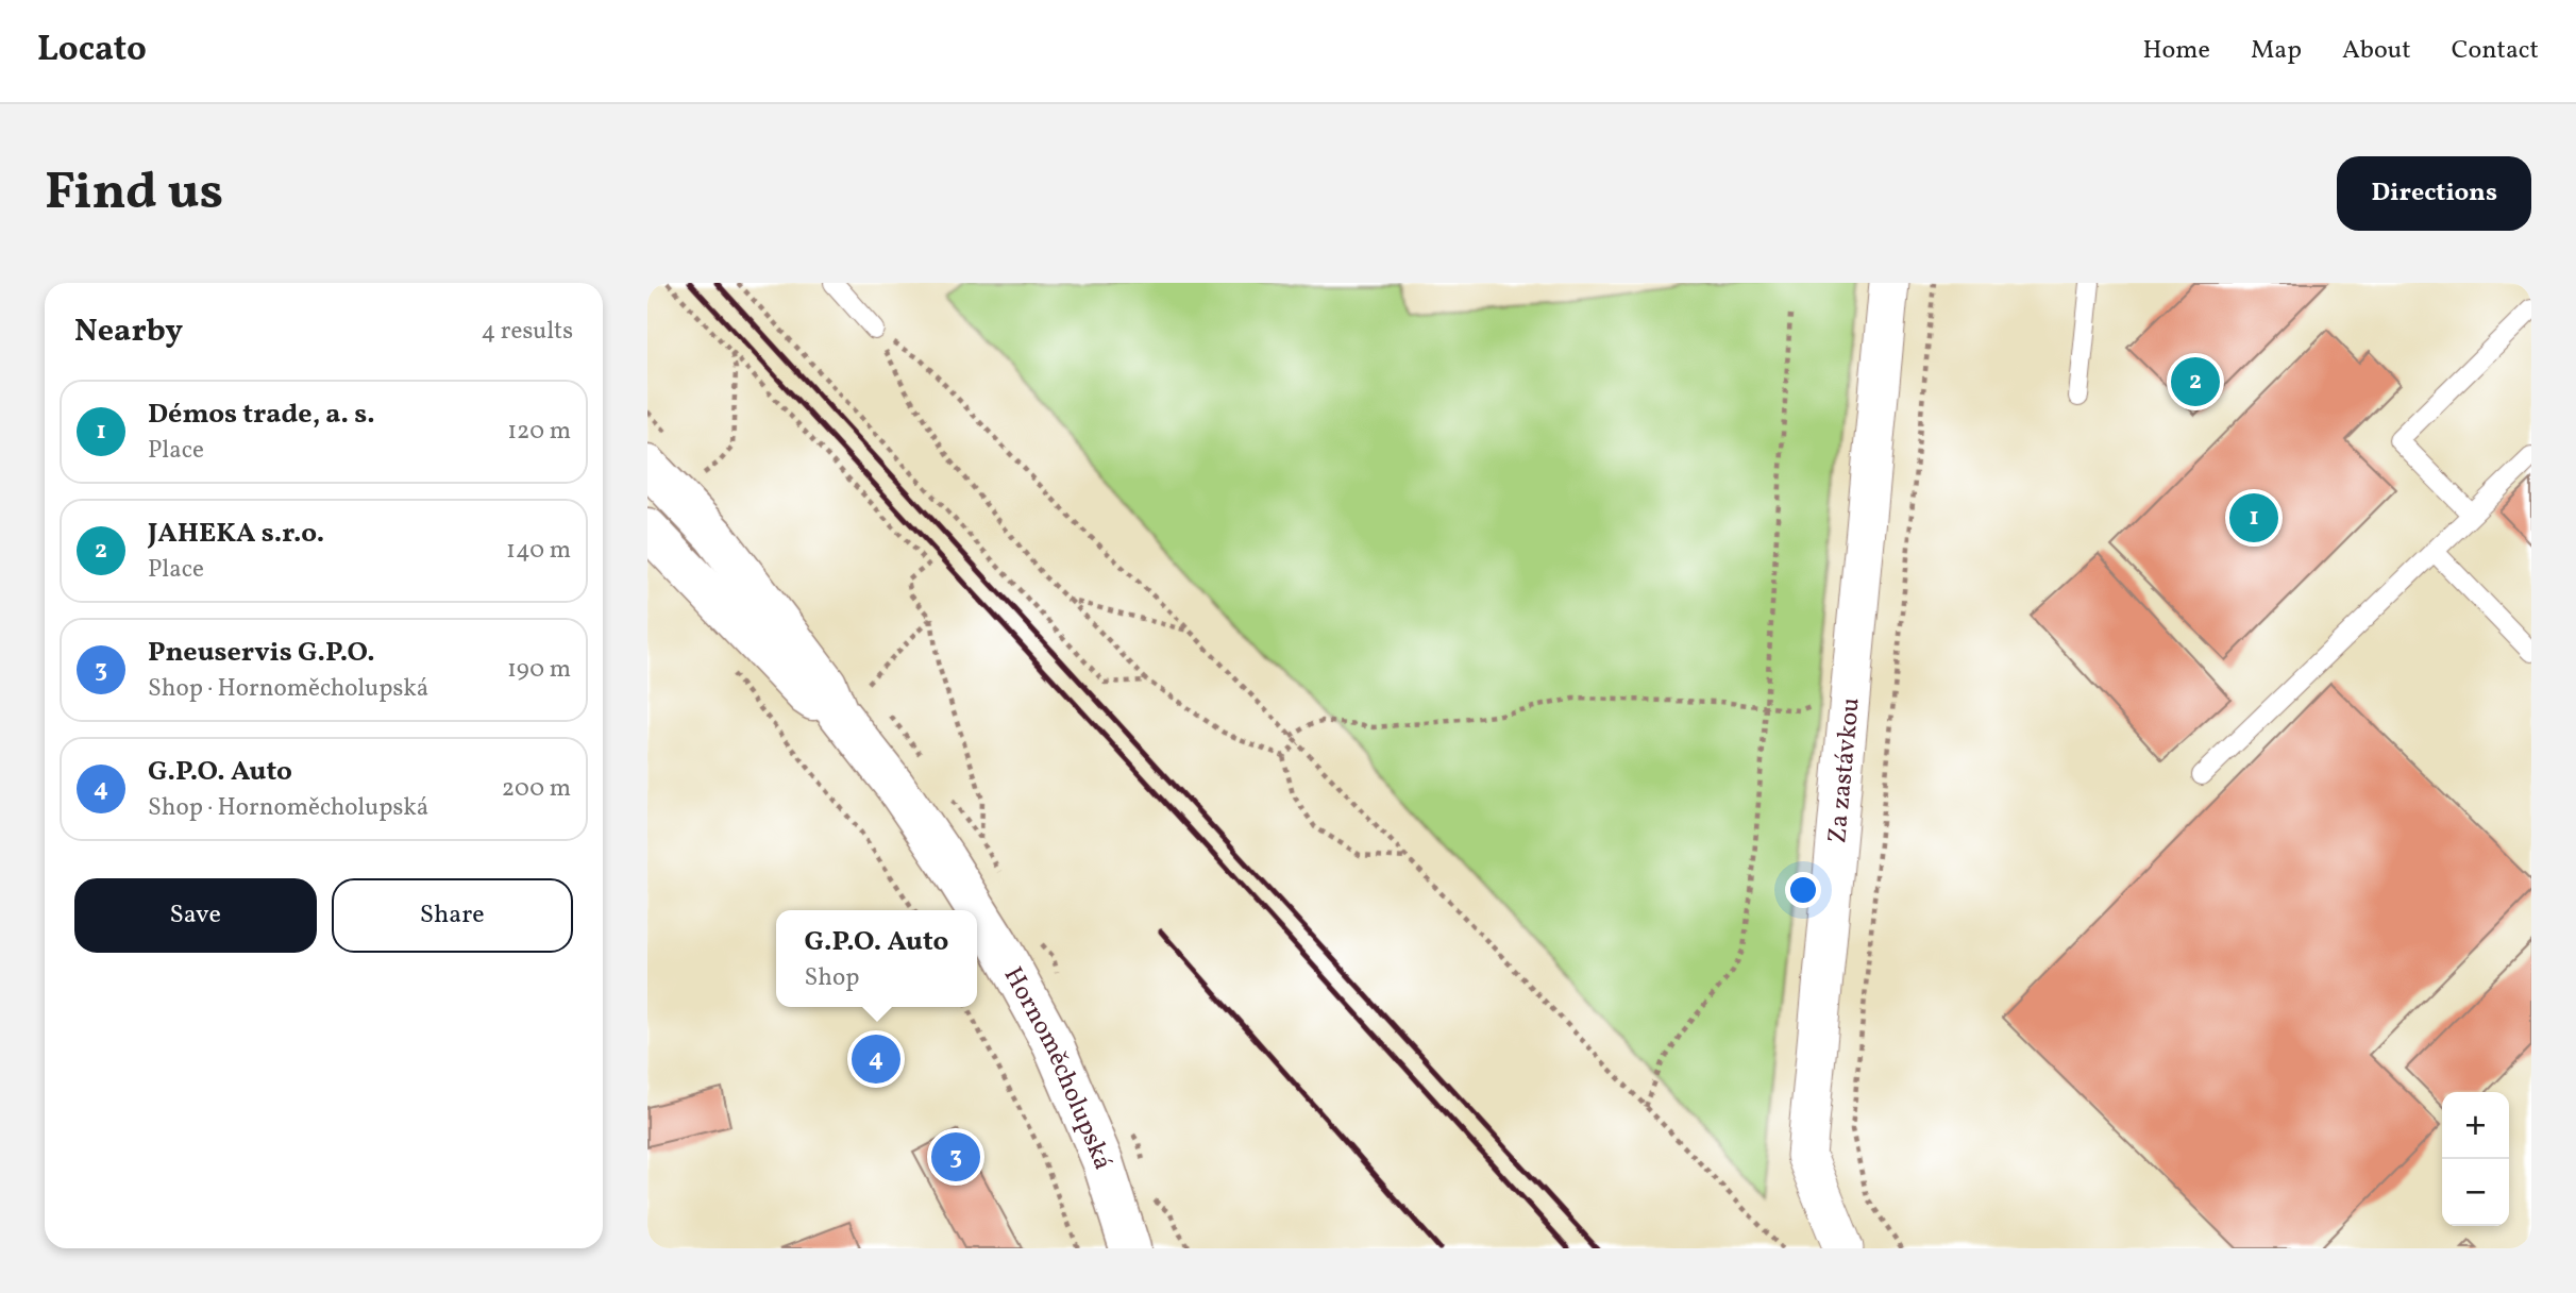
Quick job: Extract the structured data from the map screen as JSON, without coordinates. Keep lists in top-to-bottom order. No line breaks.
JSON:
{"streets":{"street":["Za zastávkou","Hornoměcholupská"]},"page":{"header":"Locato","nav":["Home","Map","About","Contact"],"buttons":["Directions",["Save","Share"]],"title":"Find us","heading":["Nearby","4 results"],"pins":["2","1","4","3"],"list":[{"mark":"1","name":"Démos trade, a. s.","note":"Place","value":"120 m"},{"mark":"2","name":"JAHEKA s.r.o.","note":"Place","value":"140 m"},{"mark":"3","name":"Pneuservis G.P.O.","note":"Shop · Hornoměcholupská","value":"190 m"},{"mark":"4","name":"G.P.O. Auto","note":"Shop · Hornoměcholupská","value":"200 m"}],"popup":["G.P.O. Auto","Shop"],"map_buttons":["+","−"]}}
